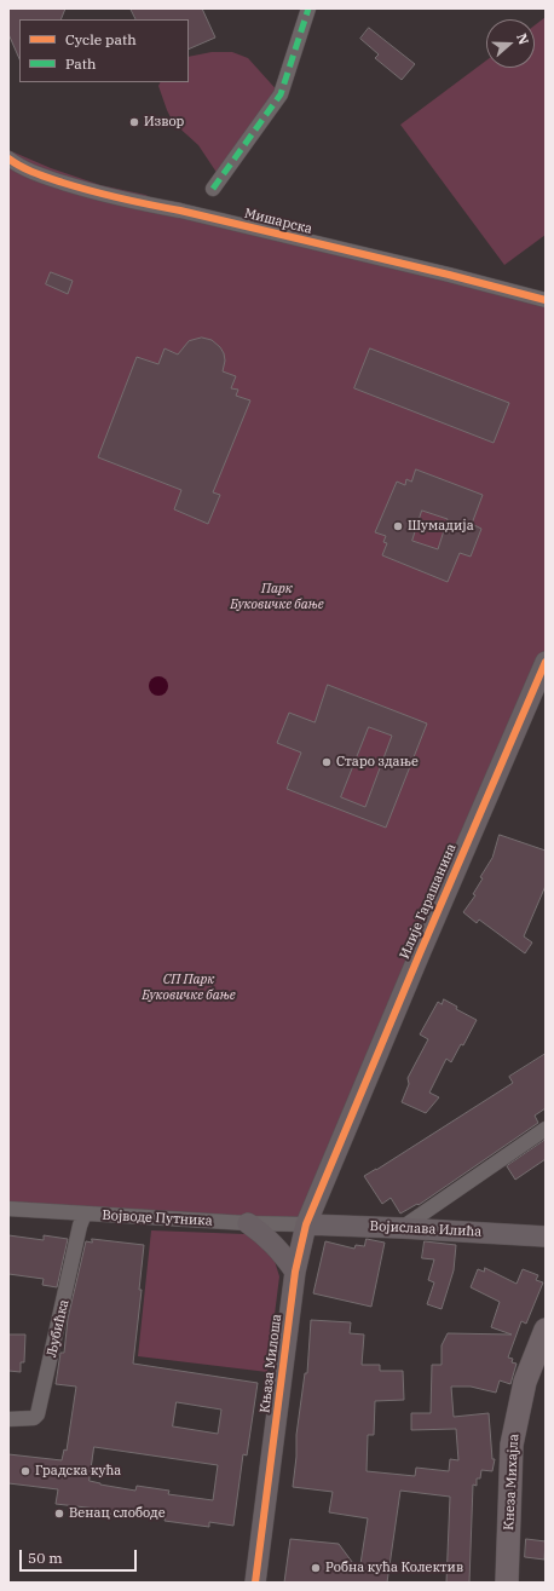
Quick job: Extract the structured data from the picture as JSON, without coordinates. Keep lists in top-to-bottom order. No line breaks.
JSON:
{"streets":{"main road":["Кнеза Михајла"],"street":["Мишарска","Илије Гарашанина","Војводе Путника","Војислава Илића","Љубићка","Књаза Милоша"]},"crossings":[["Илије Гарашанина","Књаза Милоша"],["Војводе Путника","Војислава Илића"],["Војводе Путника","Љубићка"],["Војводе Путника","Књаза Милоша"],["Војислава Илића","Књаза Милоша"]],"parks":["Парк Буковичке бање","СП Парк Буковичке бање"],"places":["Извор","Шумадија","Старо здање","Градска кућа","Венац слободе","Робна кућа Колектив"],"legend":["Cycle path","Path"],"scale_bar":"50 m","north":"right"}
